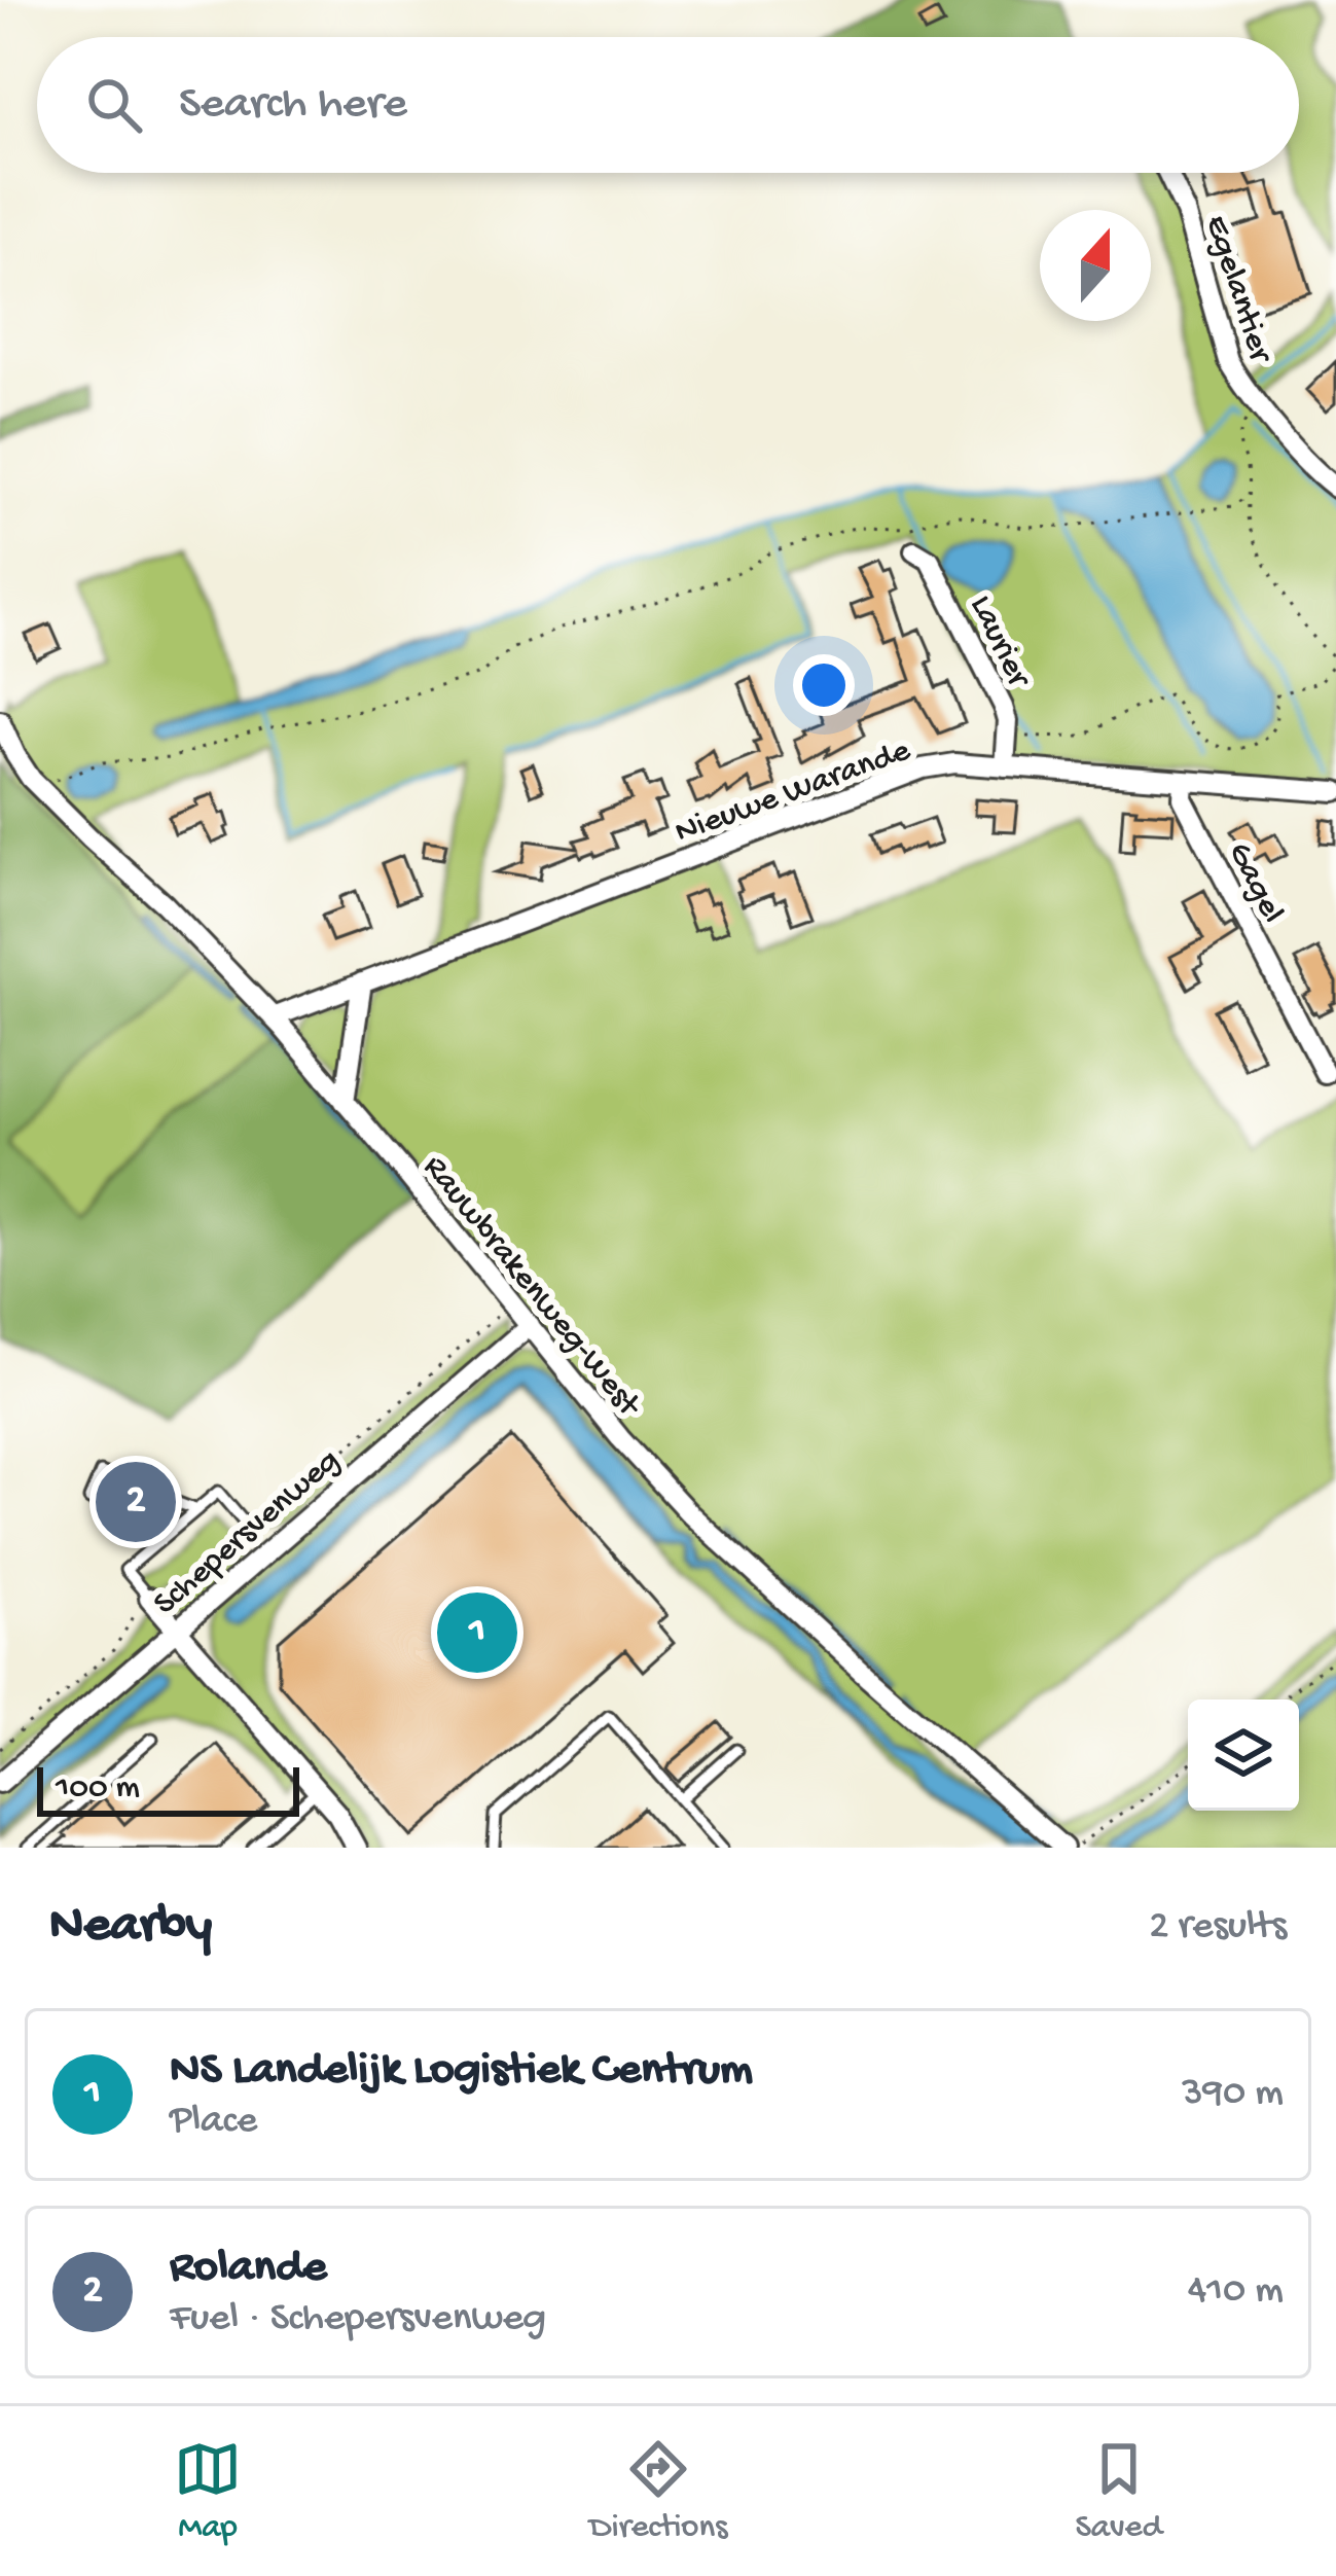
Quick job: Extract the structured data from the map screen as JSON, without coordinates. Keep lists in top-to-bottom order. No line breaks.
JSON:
{"streets":{"street":["Egelantier","Laurier","Nieuwe Warande","Gagel","Rauwbrakenweg-West","Schepersvenweg"]},"crossings":[["Laurier","Nieuwe Warande"],["Nieuwe Warande","Gagel"],["Nieuwe Warande","Rauwbrakenweg-West"],["Rauwbrakenweg-West","Schepersvenweg"]],"scale_bar":"100 m","north":"top","page":{"search":"Search here","pins":["2","1"],"scale":"100 m","heading":["Nearby","2 results"],"list":[{"mark":"1","name":"NS Landelijk Logistiek Centrum","note":"Place","value":"390 m"},{"mark":"2","name":"Rolande","note":"Fuel · Schepersvenweg","value":"410 m"}],"nav":["Map","Directions","Saved"]}}
